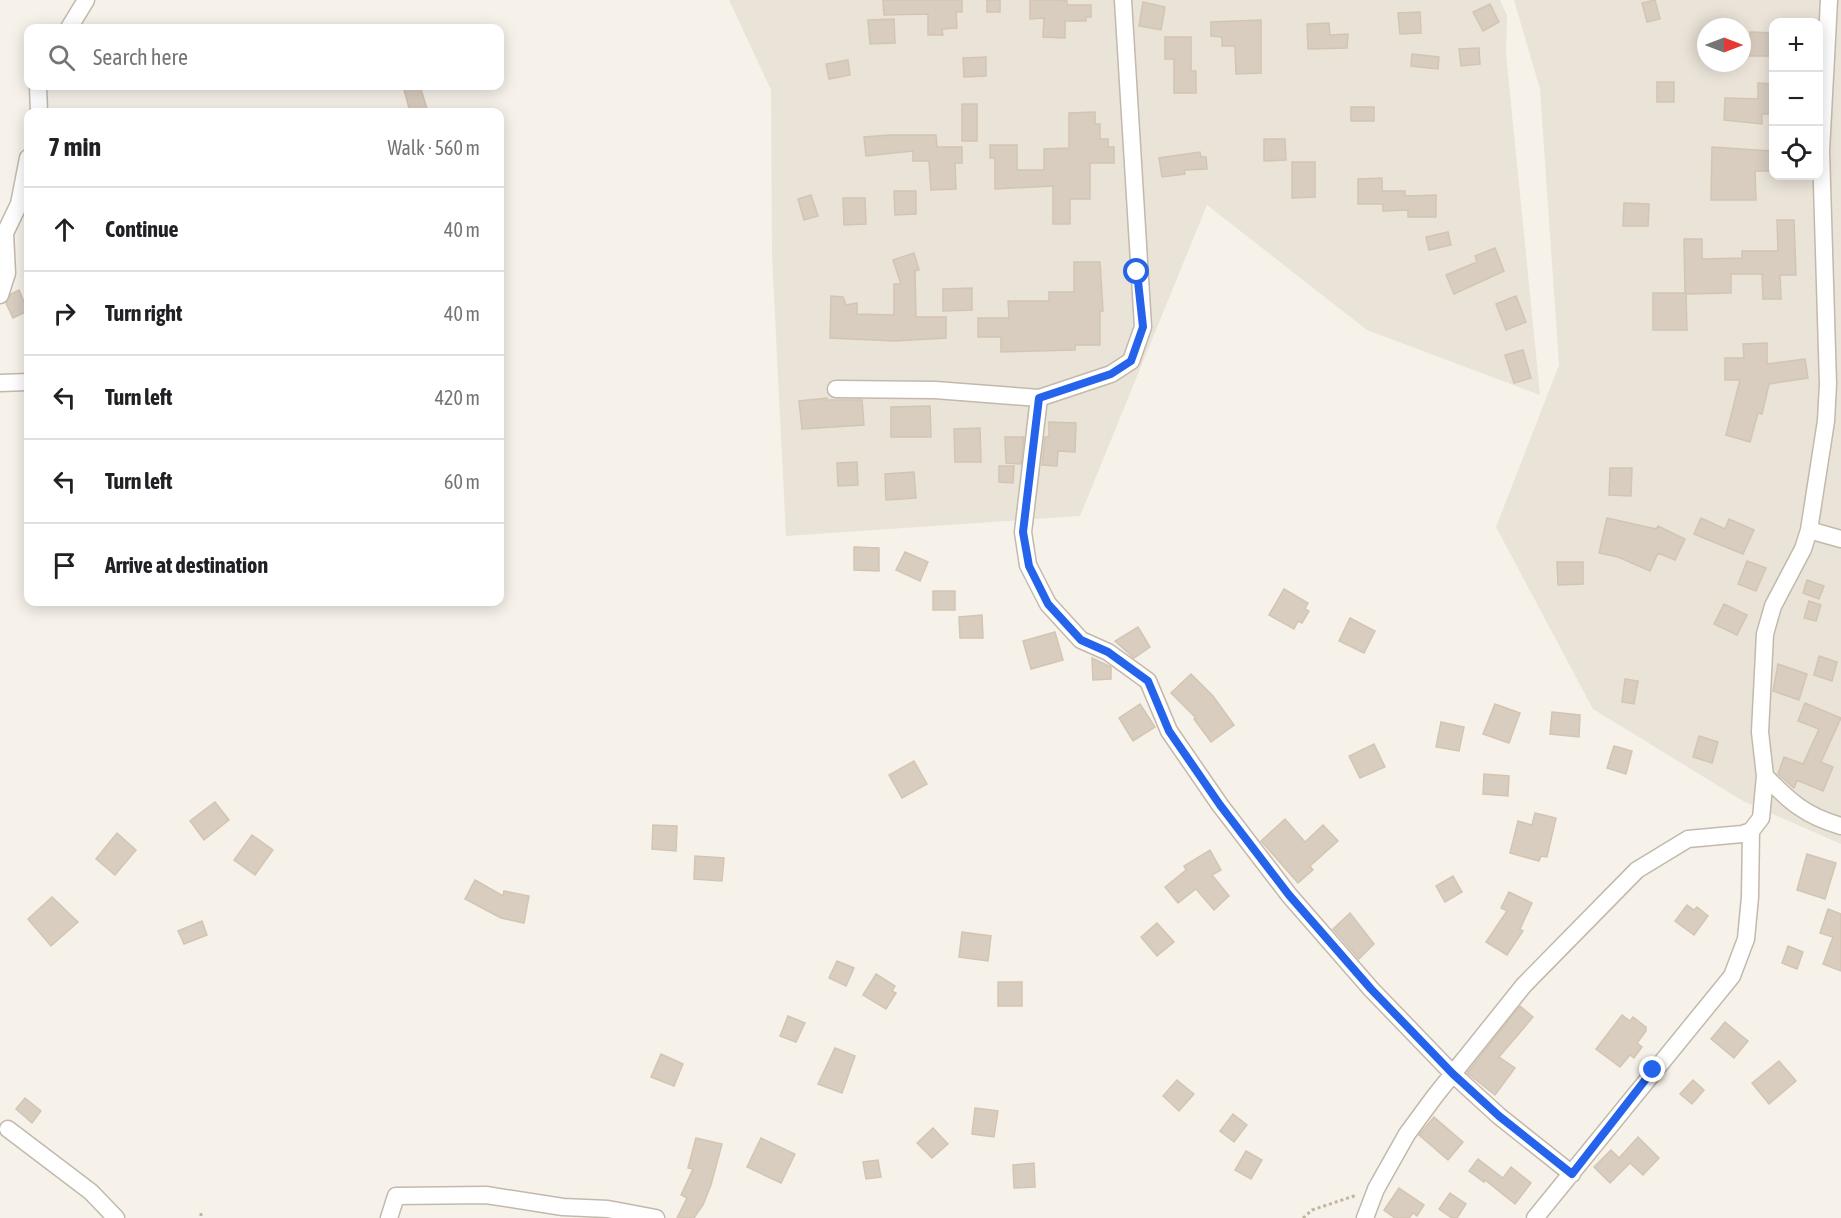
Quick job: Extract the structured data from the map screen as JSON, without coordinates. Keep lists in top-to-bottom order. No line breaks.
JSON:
{"north":"right","page":{"map_buttons":["+","−"],"search":"Search here","heading":["7 min","Walk · 560 m"],"list":[["Continue","40 m"],["Turn right","40 m"],["Turn left","420 m"],["Turn left","60 m"],"Arrive at destination"]}}
